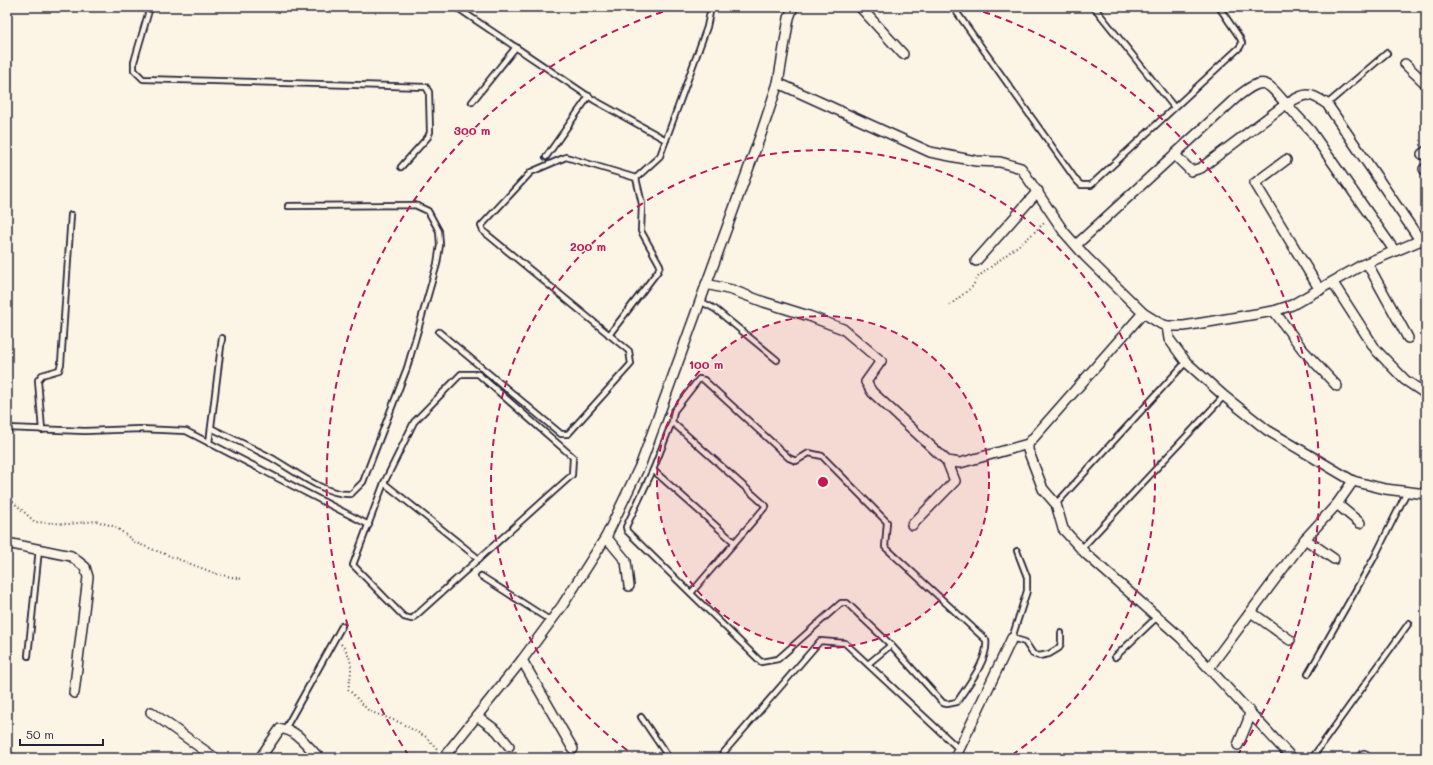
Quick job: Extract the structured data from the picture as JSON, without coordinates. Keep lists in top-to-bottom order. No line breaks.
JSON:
{"scale_bar":"50 m","rings":["300 m","200 m","100 m"]}
